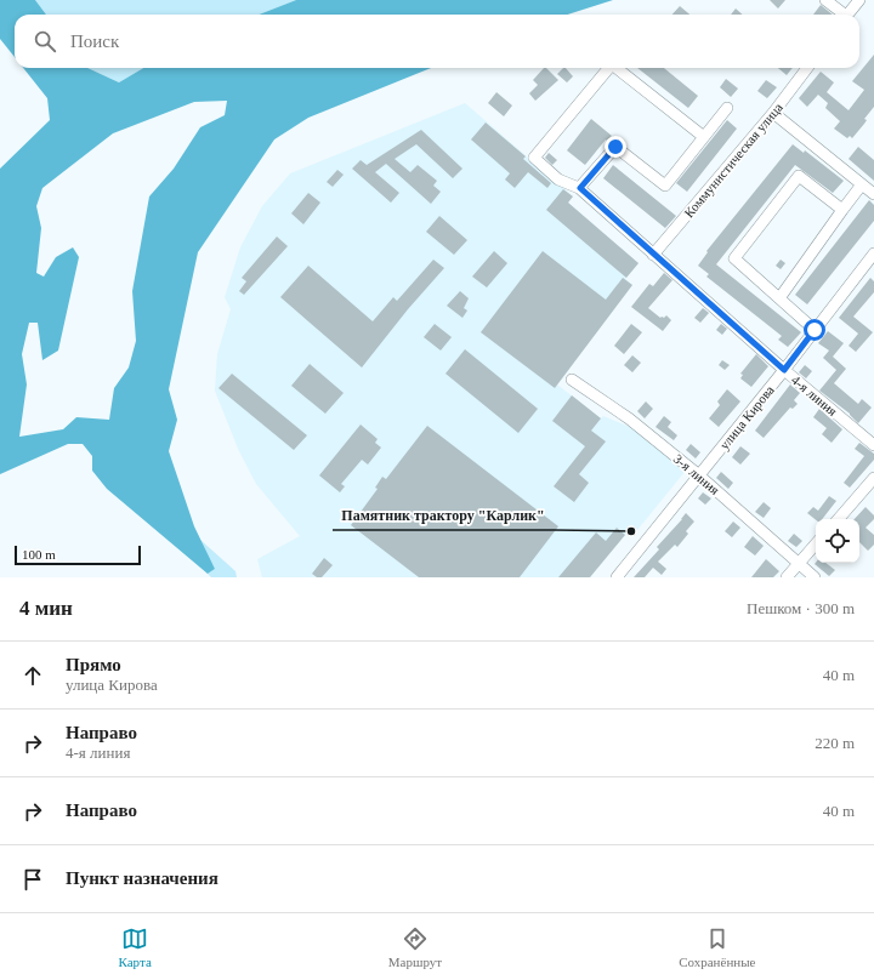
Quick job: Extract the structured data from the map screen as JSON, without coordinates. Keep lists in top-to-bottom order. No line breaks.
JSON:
{"streets":{"street":["Коммунистическая улица","4-я линия","улица Кирова","3-я линия"]},"crossings":[["Коммунистическая улица","4-я линия"],["4-я линия","улица Кирова"],["улица Кирова","3-я линия"]],"places":["Памятник трактору \"Карлик\""],"scale_bar":"100 m","page":{"search":"Поиск","scale":"100 m","heading":["4 мин","Пешком · 300 m"],"list":[["Прямо","улица Кирова","40 m"],["Направо","4-я линия","220 m"],["Направо","40 m"],"Пункт назначения"],"nav":["Карта","Маршрут","Сохранённые"]}}
